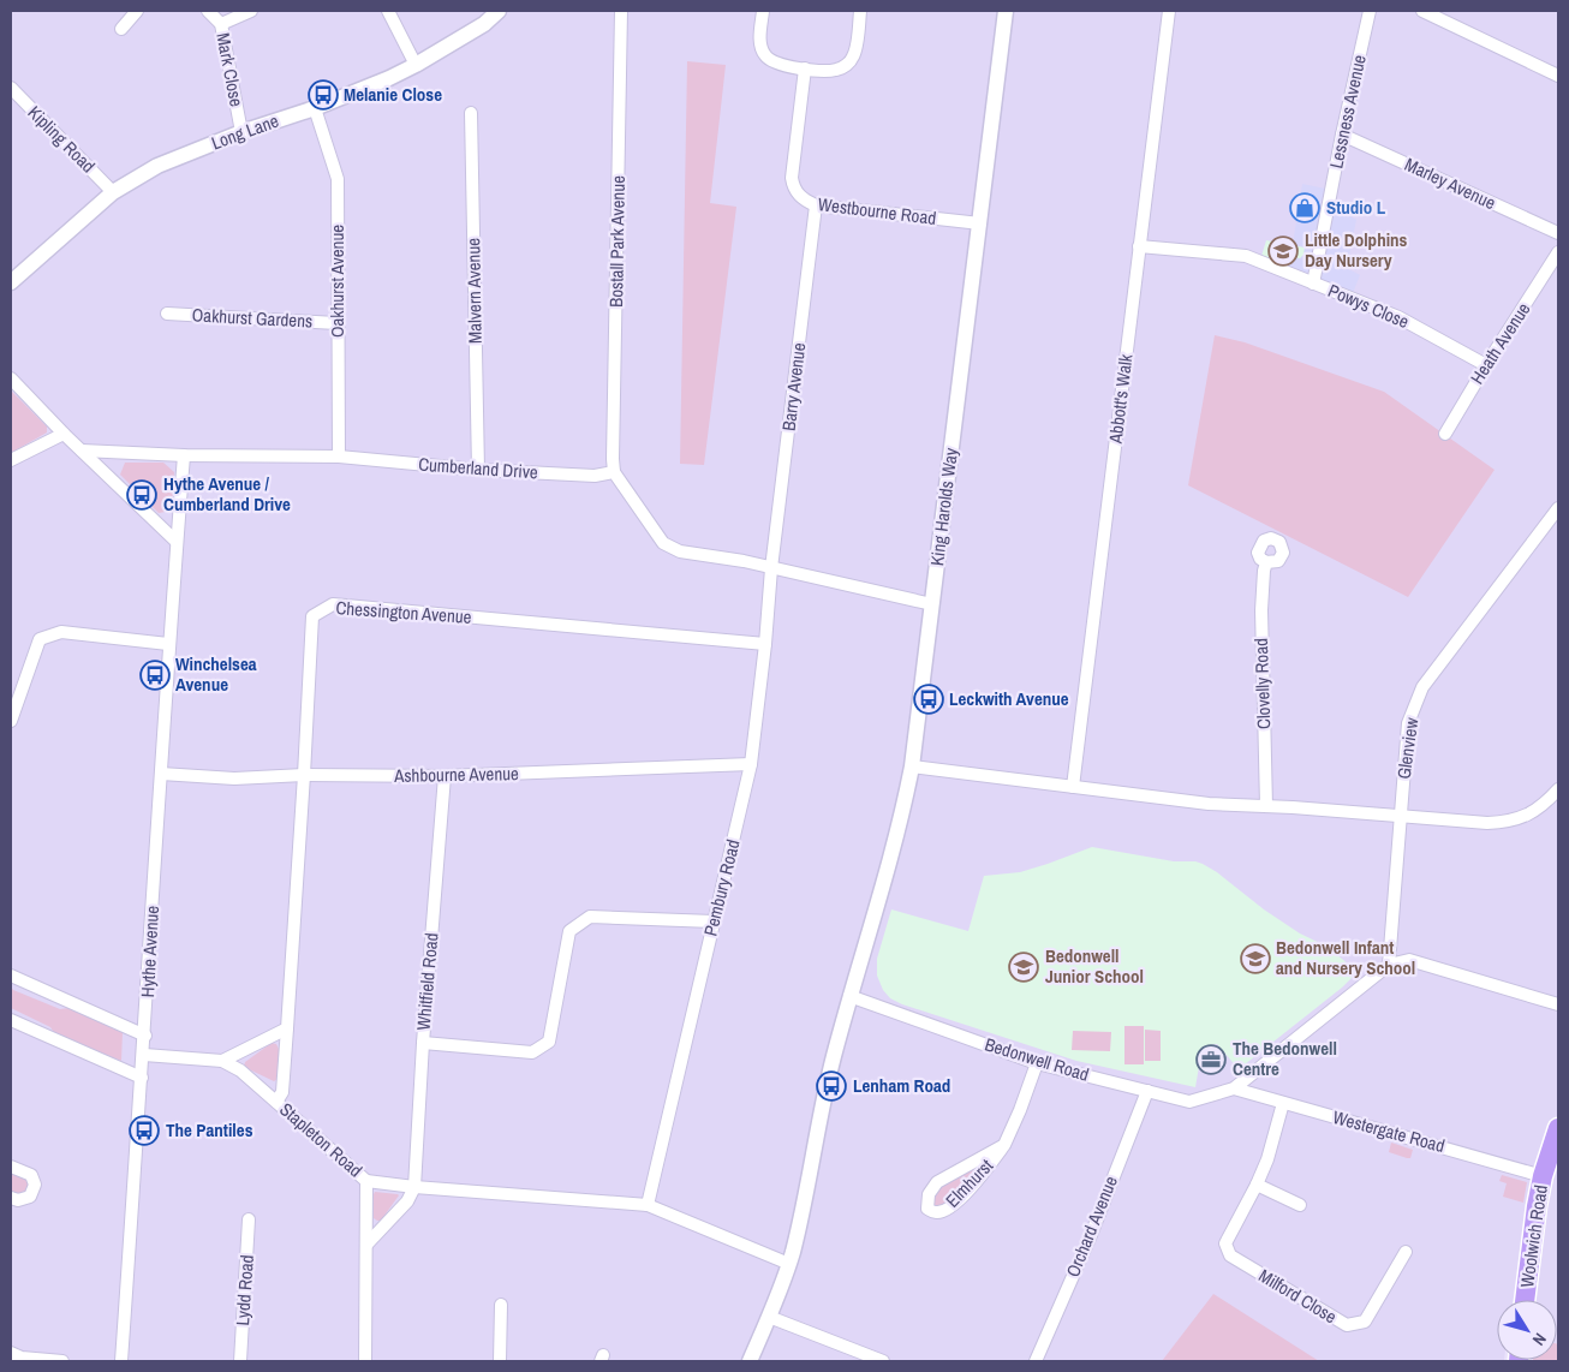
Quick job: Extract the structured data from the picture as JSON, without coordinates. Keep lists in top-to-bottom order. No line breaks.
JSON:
{"streets":{"main road":["Woolwich Road"],"street":["Mark Close","Lessness Avenue","Long Lane","Kipling Road","Marley Avenue","Westbourne Road","Bostall Park Avenue","Oakhurst Avenue","Malvern Avenue","Powys Close","Oakhurst Gardens","Heath Avenue","Barry Avenue","Abbott's Walk","Cumberland Drive","King Harolds Way","Chessington Avenue","Clovelly Road","Glenview","Ashbourne Avenue","Pembury Road","Hythe Avenue","Whitfield Road","Bedonwell Road","Westergate Road","Stapleton Road","Elmhurst","Orchard Avenue","Lydd Road","Milford Close"]},"crossings":[["Mark Close","Long Lane"],["Lessness Avenue","Marley Avenue"],["Lessness Avenue","Powys Close"],["Long Lane","Kipling Road"],["Long Lane","Oakhurst Avenue"],["Westbourne Road","Barry Avenue"],["Westbourne Road","King Harolds Way"],["Bostall Park Avenue","Cumberland Drive"],["Oakhurst Avenue","Oakhurst Gardens"],["Oakhurst Avenue","Cumberland Drive"],["Malvern Avenue","Cumberland Drive"],["Powys Close","Heath Avenue"],["Powys Close","Abbott's Walk"],["Barry Avenue","Pembury Road"],["Cumberland Drive","Hythe Avenue"],["King Harolds Way","Bedonwell Road"],["Chessington Avenue","Ashbourne Avenue"],["Chessington Avenue","Pembury Road"],["Chessington Avenue","Stapleton Road"],["Glenview","Bedonwell Road"],["Ashbourne Avenue","Pembury Road"],["Ashbourne Avenue","Hythe Avenue"],["Ashbourne Avenue","Whitfield Road"],["Hythe Avenue","Stapleton Road"],["Bedonwell Road","Westergate Road"],["Bedonwell Road","Elmhurst"],["Bedonwell Road","Orchard Avenue"],["Westergate Road","Woolwich Road"],["Westergate Road","Milford Close"]],"places":{"bus stop":["Melanie Close","Hythe Avenue / Cumberland Drive","Winchelsea Avenue","Leckwith Avenue","Lenham Road","The Pantiles"],"shop":["Studio L"],"school or university":["Little Dolphins Day Nursery","Bedonwell Infant and Nursery School","Bedonwell Junior School"],"office":["The Bedonwell Centre"]},"north":"bottom right"}
